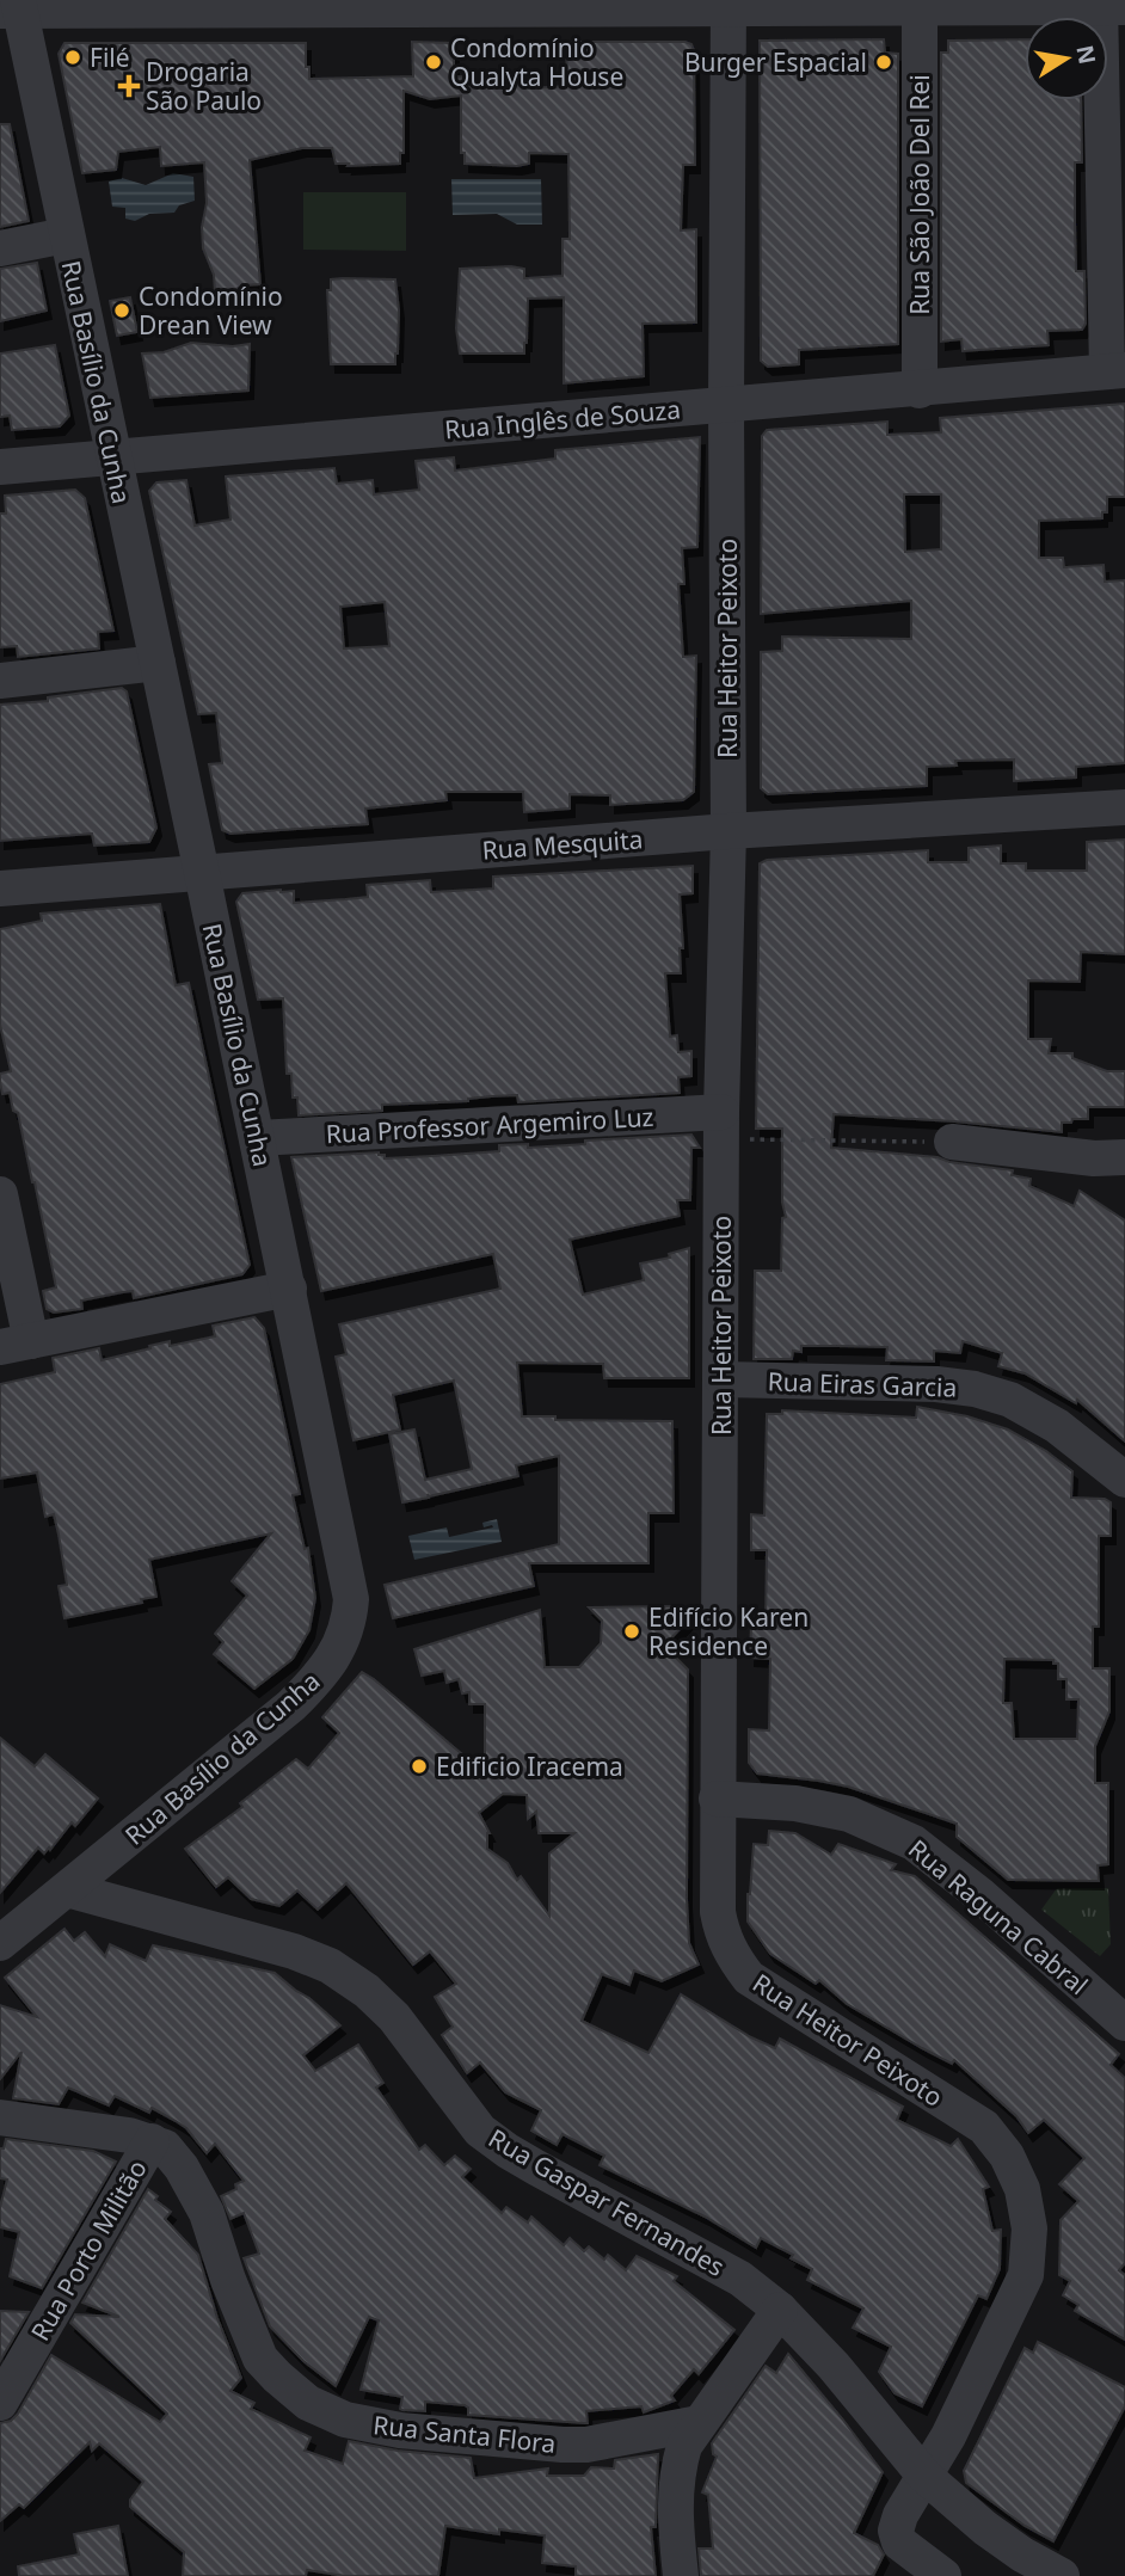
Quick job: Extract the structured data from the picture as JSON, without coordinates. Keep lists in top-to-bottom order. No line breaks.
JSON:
{"streets":{"street":["Rua São João Del Rei","Rua Basílio da Cunha","Rua Inglês de Souza","Rua Heitor Peixoto","Rua Mesquita","Rua Professor Argemiro Luz","Rua Eiras Garcia","Rua Raguna Cabral","Rua Gaspar Fernandes","Rua Porto Militão","Rua Santa Flora"]},"crossings":[["Rua São João Del Rei","Rua Inglês de Souza"],["Rua Basílio da Cunha","Rua Inglês de Souza"],["Rua Basílio da Cunha","Rua Mesquita"],["Rua Basílio da Cunha","Rua Professor Argemiro Luz"],["Rua Basílio da Cunha","Rua Gaspar Fernandes"],["Rua Inglês de Souza","Rua Heitor Peixoto"],["Rua Heitor Peixoto","Rua Mesquita"],["Rua Heitor Peixoto","Rua Professor Argemiro Luz"],["Rua Heitor Peixoto","Rua Eiras Garcia"],["Rua Heitor Peixoto","Rua Raguna Cabral"],["Rua Heitor Peixoto","Rua Gaspar Fernandes"],["Rua Porto Militão","Rua Santa Flora"]],"places":{"other":["Filé","Condomínio Qualyta House","Burger Espacial","Condomínio Drean View","Edifício Karen Residence","Edificio Iracema"],"health":["Drogaria São Paulo"]},"north":"right"}
